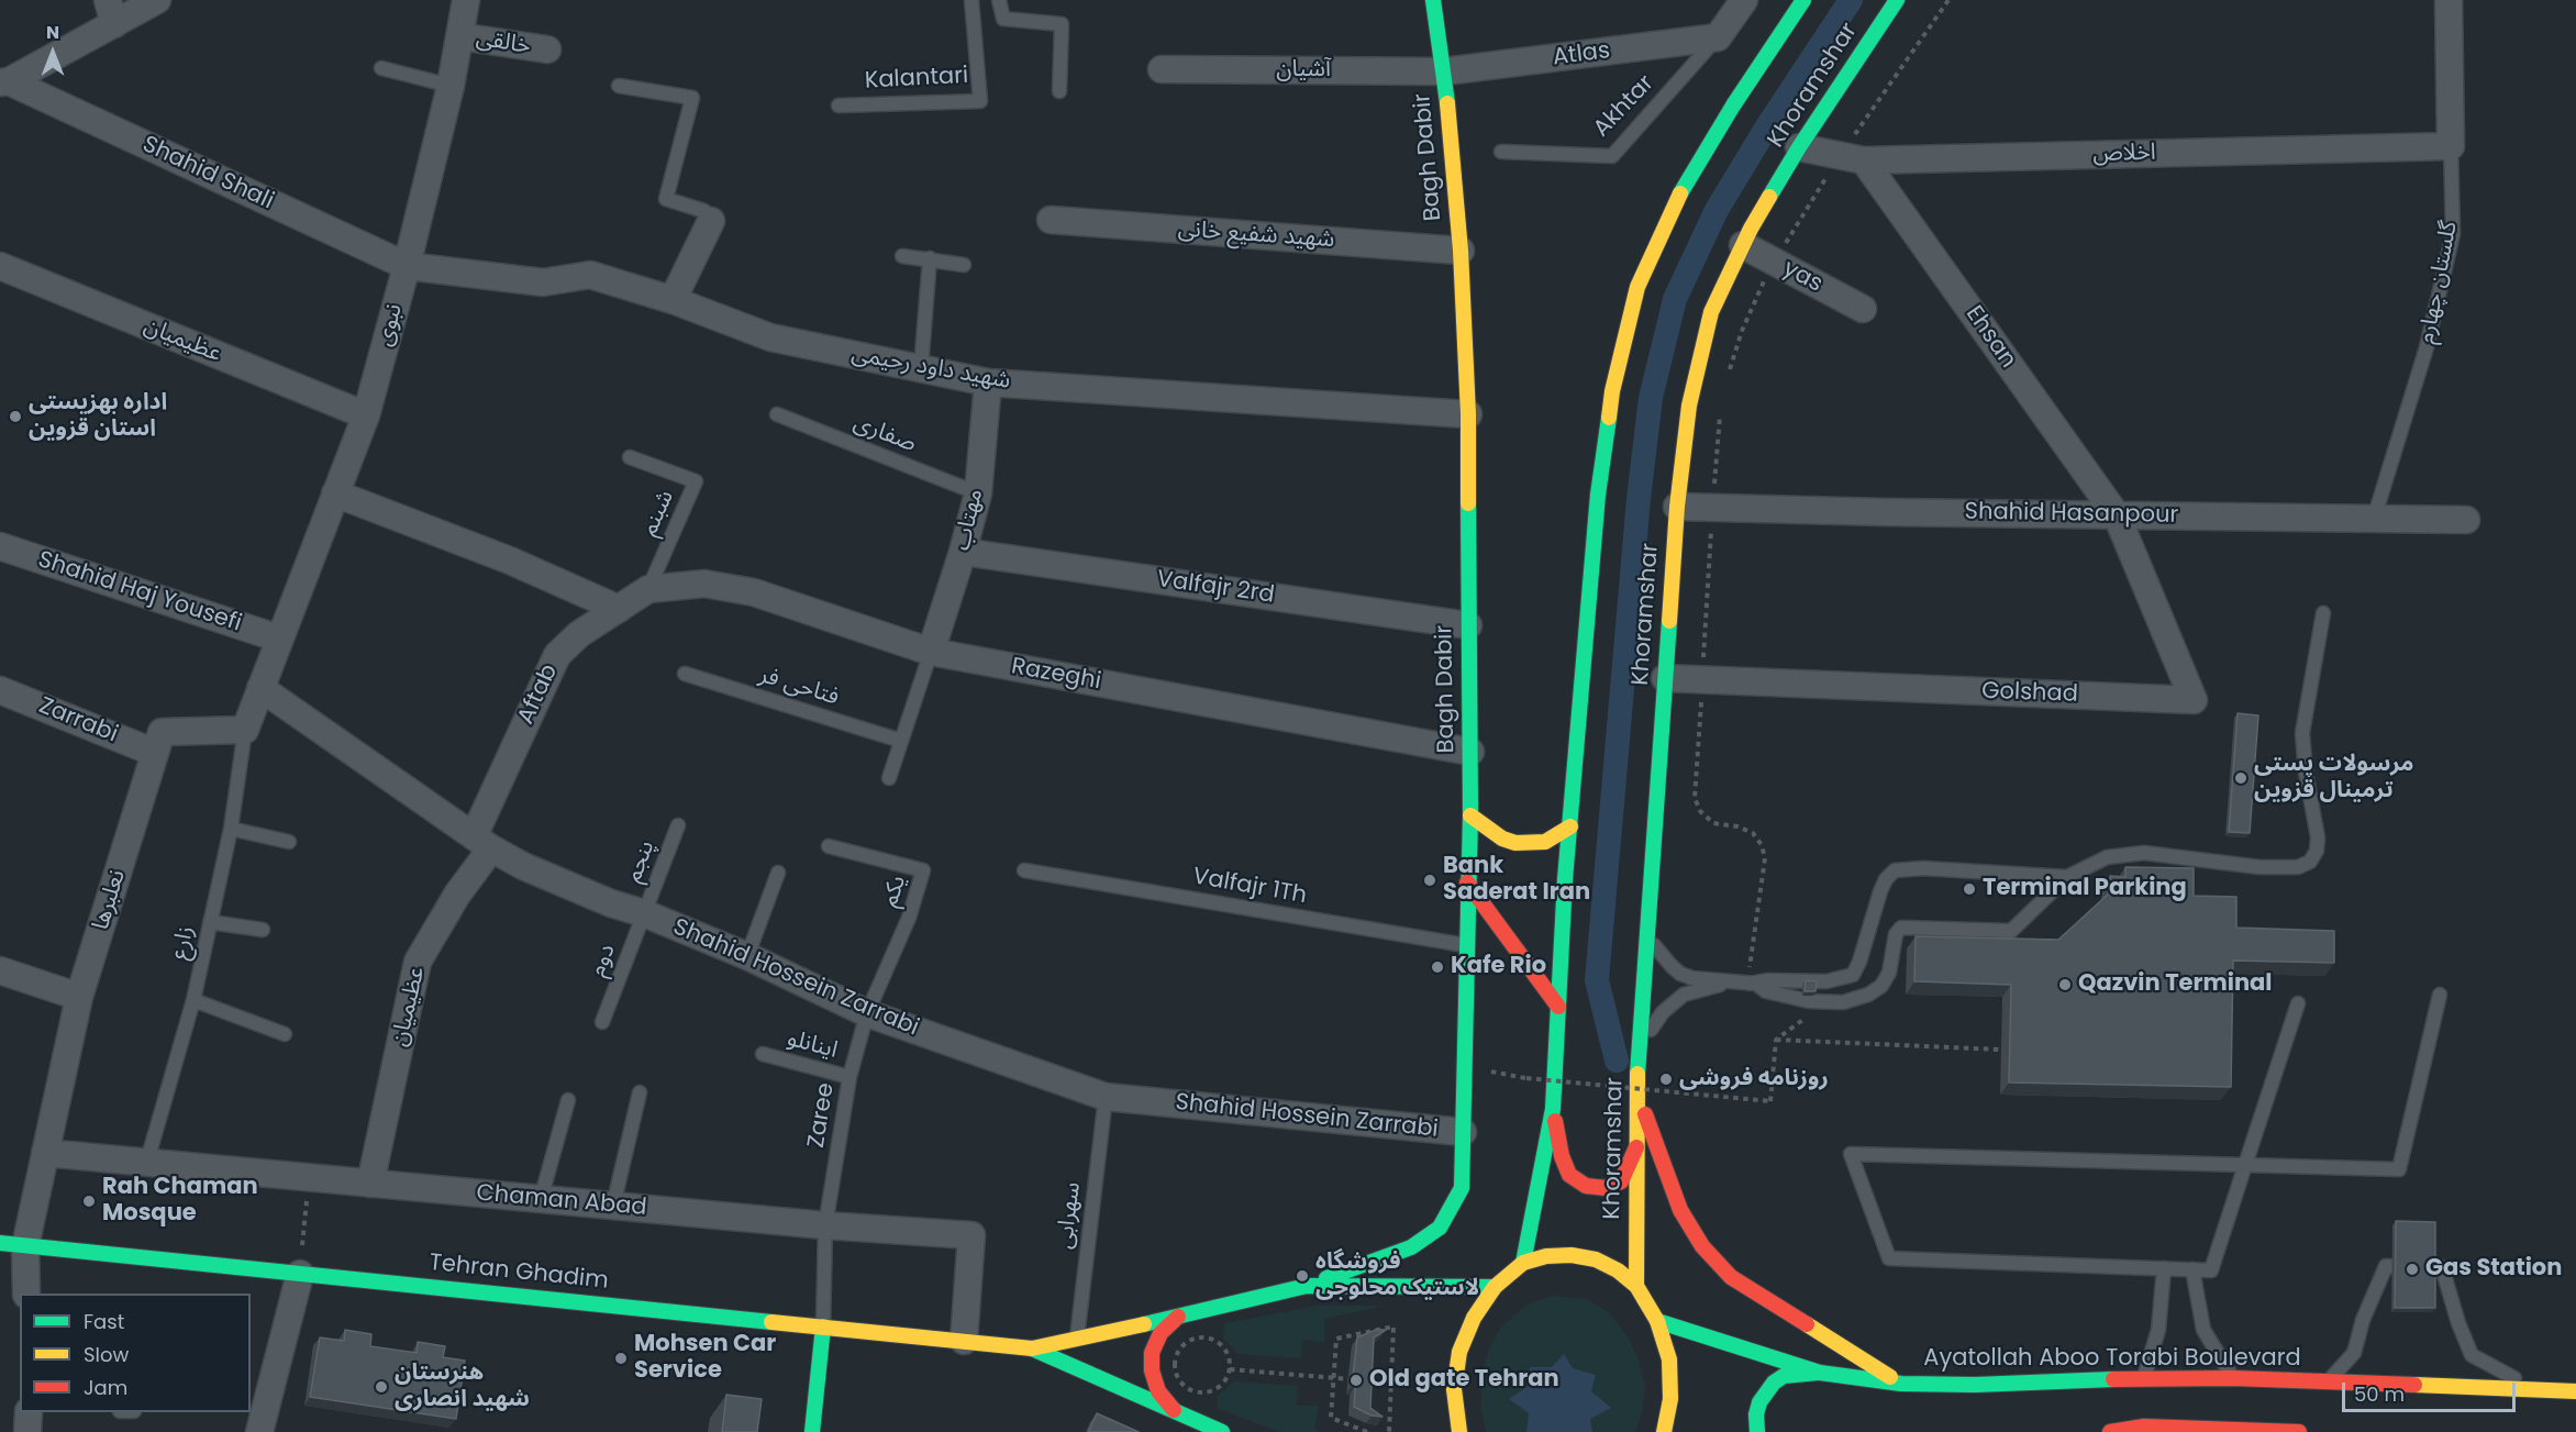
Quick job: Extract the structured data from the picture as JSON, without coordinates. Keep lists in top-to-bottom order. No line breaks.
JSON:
{"streets":{"main road":["Khoramshar","Bagh Dabir","Tehran Ghadim","Ayatollah Aboo Torabi Boulevard"],"street":["خالقی","Atlas","آشیان","اخلاص","Shahid Shali","شهید شفیع خانی","yas","گلستان چهارم","نبوی","Ehsan","عظیمیان","شهید داود رحیمی","Shahid Hasanpour","مهتاب","Valfajr 2rd","Shahid Haj Yousefi","Razeghi","Golshad","Aftab","Zarrabi","نعلبرها","Shahid Hossein Zarrabi","Chaman Abad"],"lane":["Kalantari","Akhtar","صفاری","شبنم","فتاحی فر","پنجم","Valfajr 1Th","یکم","زارع","دوم","اینانلو","Zaree","سهرابی"]},"crossings":[["خالقی","نبوی"],["Atlas","آشیان"],["Atlas","Akhtar"],["Atlas","Bagh Dabir"],["آشیان","Bagh Dabir"],["Khoramshar","اخلاص"],["Khoramshar","yas"],["Khoramshar","Shahid Hasanpour"],["Khoramshar","Golshad"],["اخلاص","گلستان چهارم"],["اخلاص","Ehsan"],["Bagh Dabir","شهید شفیع خانی"],["Bagh Dabir","شهید داود رحیمی"],["Bagh Dabir","Valfajr 2rd"],["Bagh Dabir","Razeghi"],["Bagh Dabir","Valfajr 1Th"],["Bagh Dabir","Shahid Hossein Zarrabi"],["Shahid Shali","نبوی"],["Shahid Shali","شهید داود رحیمی"],["گلستان چهارم","Shahid Hasanpour"],["نبوی","عظیمیان"],["نبوی","شهید داود رحیمی"],["نبوی","Shahid Haj Yousefi"],["Ehsan","Shahid Hasanpour"],["Ehsan","Golshad"],["عظیمیان","Aftab"],["عظیمیان","Shahid Hossein Zarrabi"],["عظیمیان","Chaman Abad"],["شهید داود رحیمی","مهتاب"],["صفاری","مهتاب"],["شبنم","Razeghi"],["شبنم","Aftab"],["Shahid Hasanpour","Golshad"],["مهتاب","Valfajr 2rd"],["مهتاب","Razeghi"],["Razeghi","Aftab"],["Aftab","Shahid Hossein Zarrabi"],["Zarrabi","نعلبرها"],["پنجم","دوم"],["پنجم","Shahid Hossein Zarrabi"],["یکم","Shahid Hossein Zarrabi"],["یکم","Zaree"],["نعلبرها","زارع"],["نعلبرها","Chaman Abad"],["نعلبرها","Tehran Ghadim"],["زارع","Chaman Abad"],["دوم","Shahid Hossein Zarrabi"],["Shahid Hossein Zarrabi","Zaree"],["Shahid Hossein Zarrabi","سهرابی"],["اینانلو","Zaree"],["Zaree","Chaman Abad"],["Zaree","Tehran Ghadim"],["Chaman Abad","Tehran Ghadim"]],"places":["اداره بهزیستی استان قزوین","مرسولات پستی ترمینال قزوین","Bank Saderat Iran","Terminal Parking","Kafe Rio","Qazvin Terminal","روزنامه فروشی","Rah Chaman Mosque","Gas Station","فروشگاه لاستیک محلوجی","Mohsen Car Service","Old gate Tehran","هنرستان شهید انصاری"],"legend":["Fast","Slow","Jam"],"scale_bar":"50 m","north":"top"}
